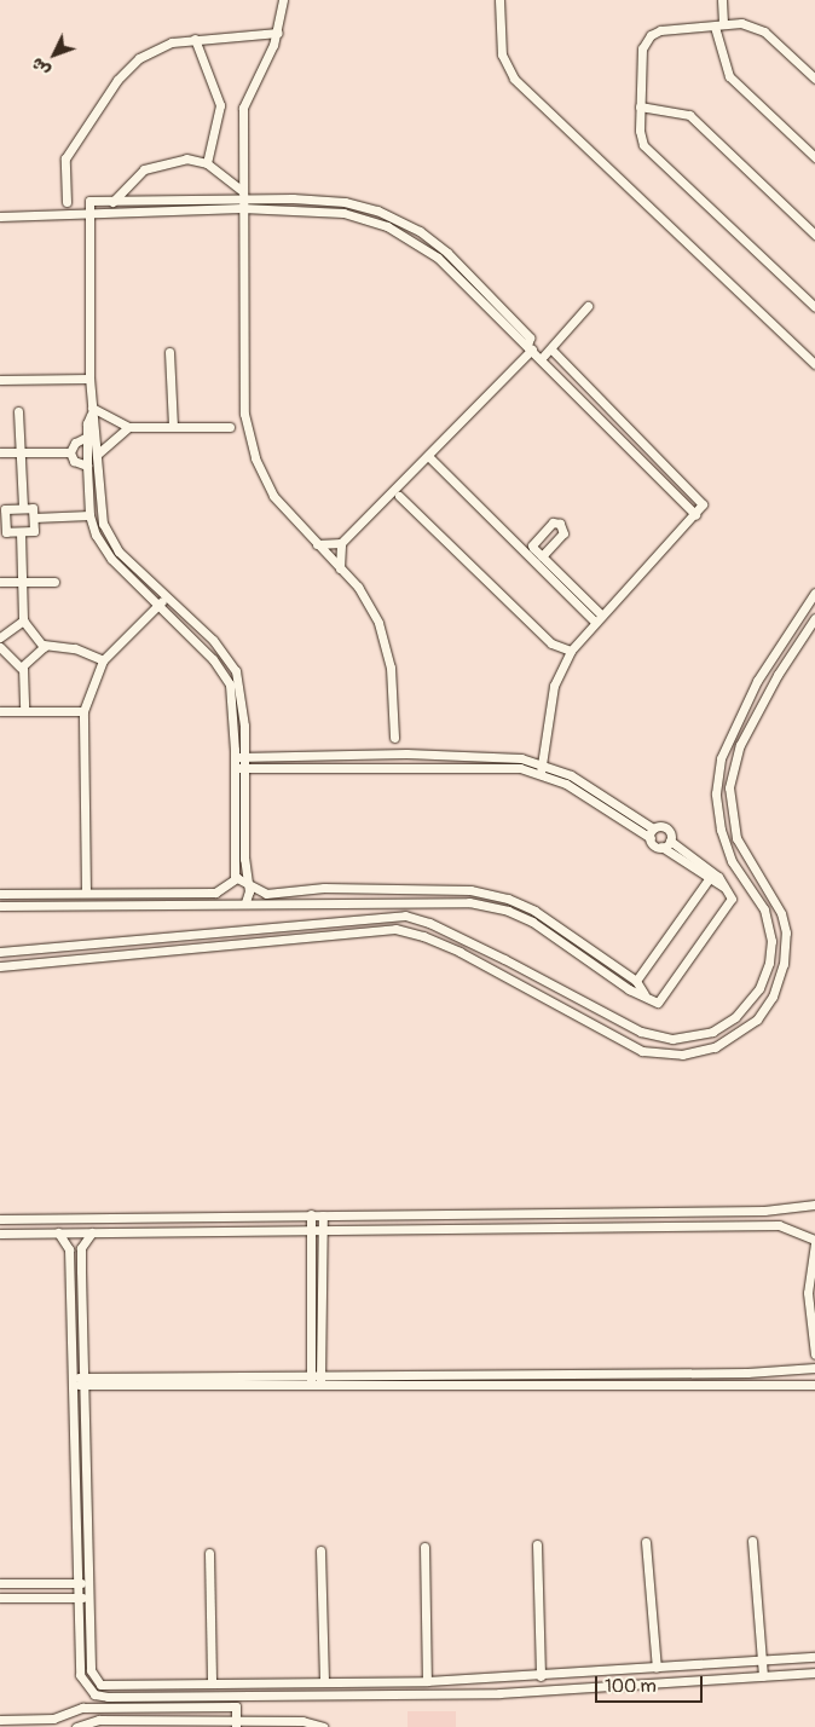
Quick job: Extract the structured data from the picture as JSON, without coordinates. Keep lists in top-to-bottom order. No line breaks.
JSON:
{"scale_bar":"100 m","north":"bottom left"}
